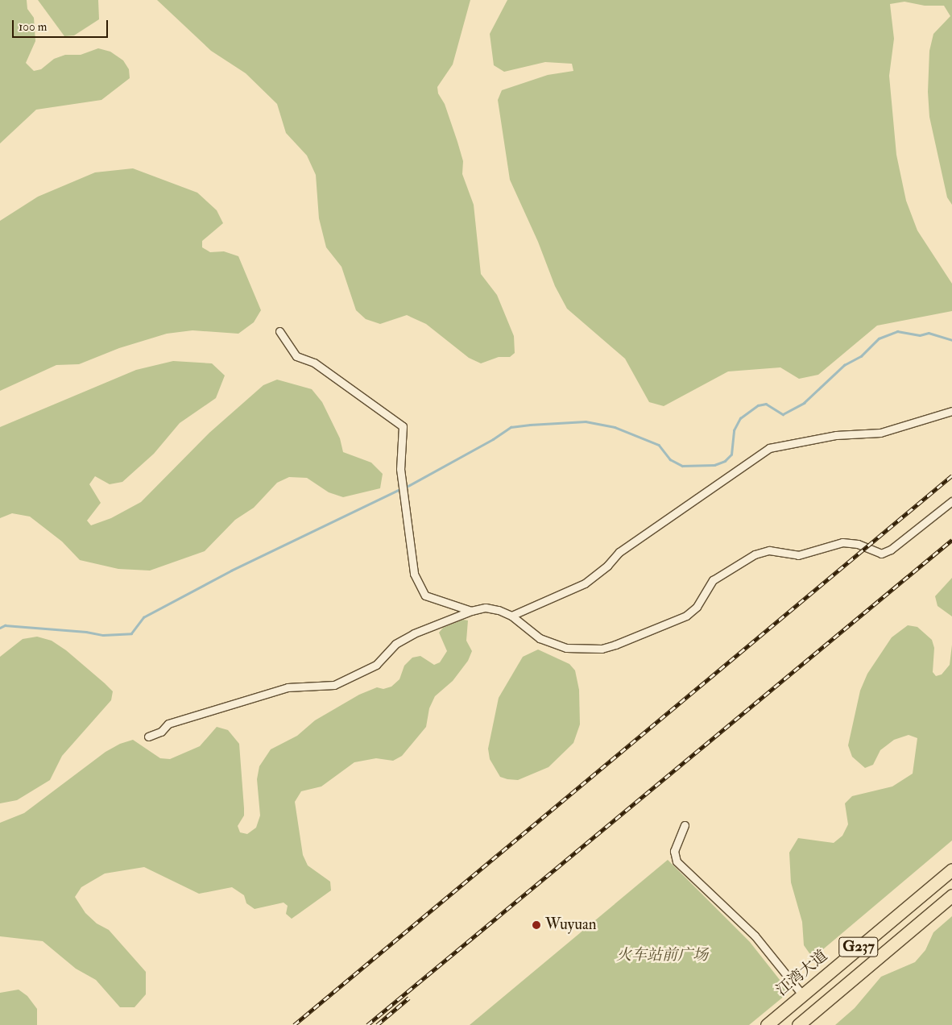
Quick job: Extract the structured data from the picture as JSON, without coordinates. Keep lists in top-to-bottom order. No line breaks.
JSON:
{"streets":{"highway":["G237","江湾大道"]},"parks":["火车站前广场"],"places":["Wuyuan"],"scale_bar":"100 m"}
